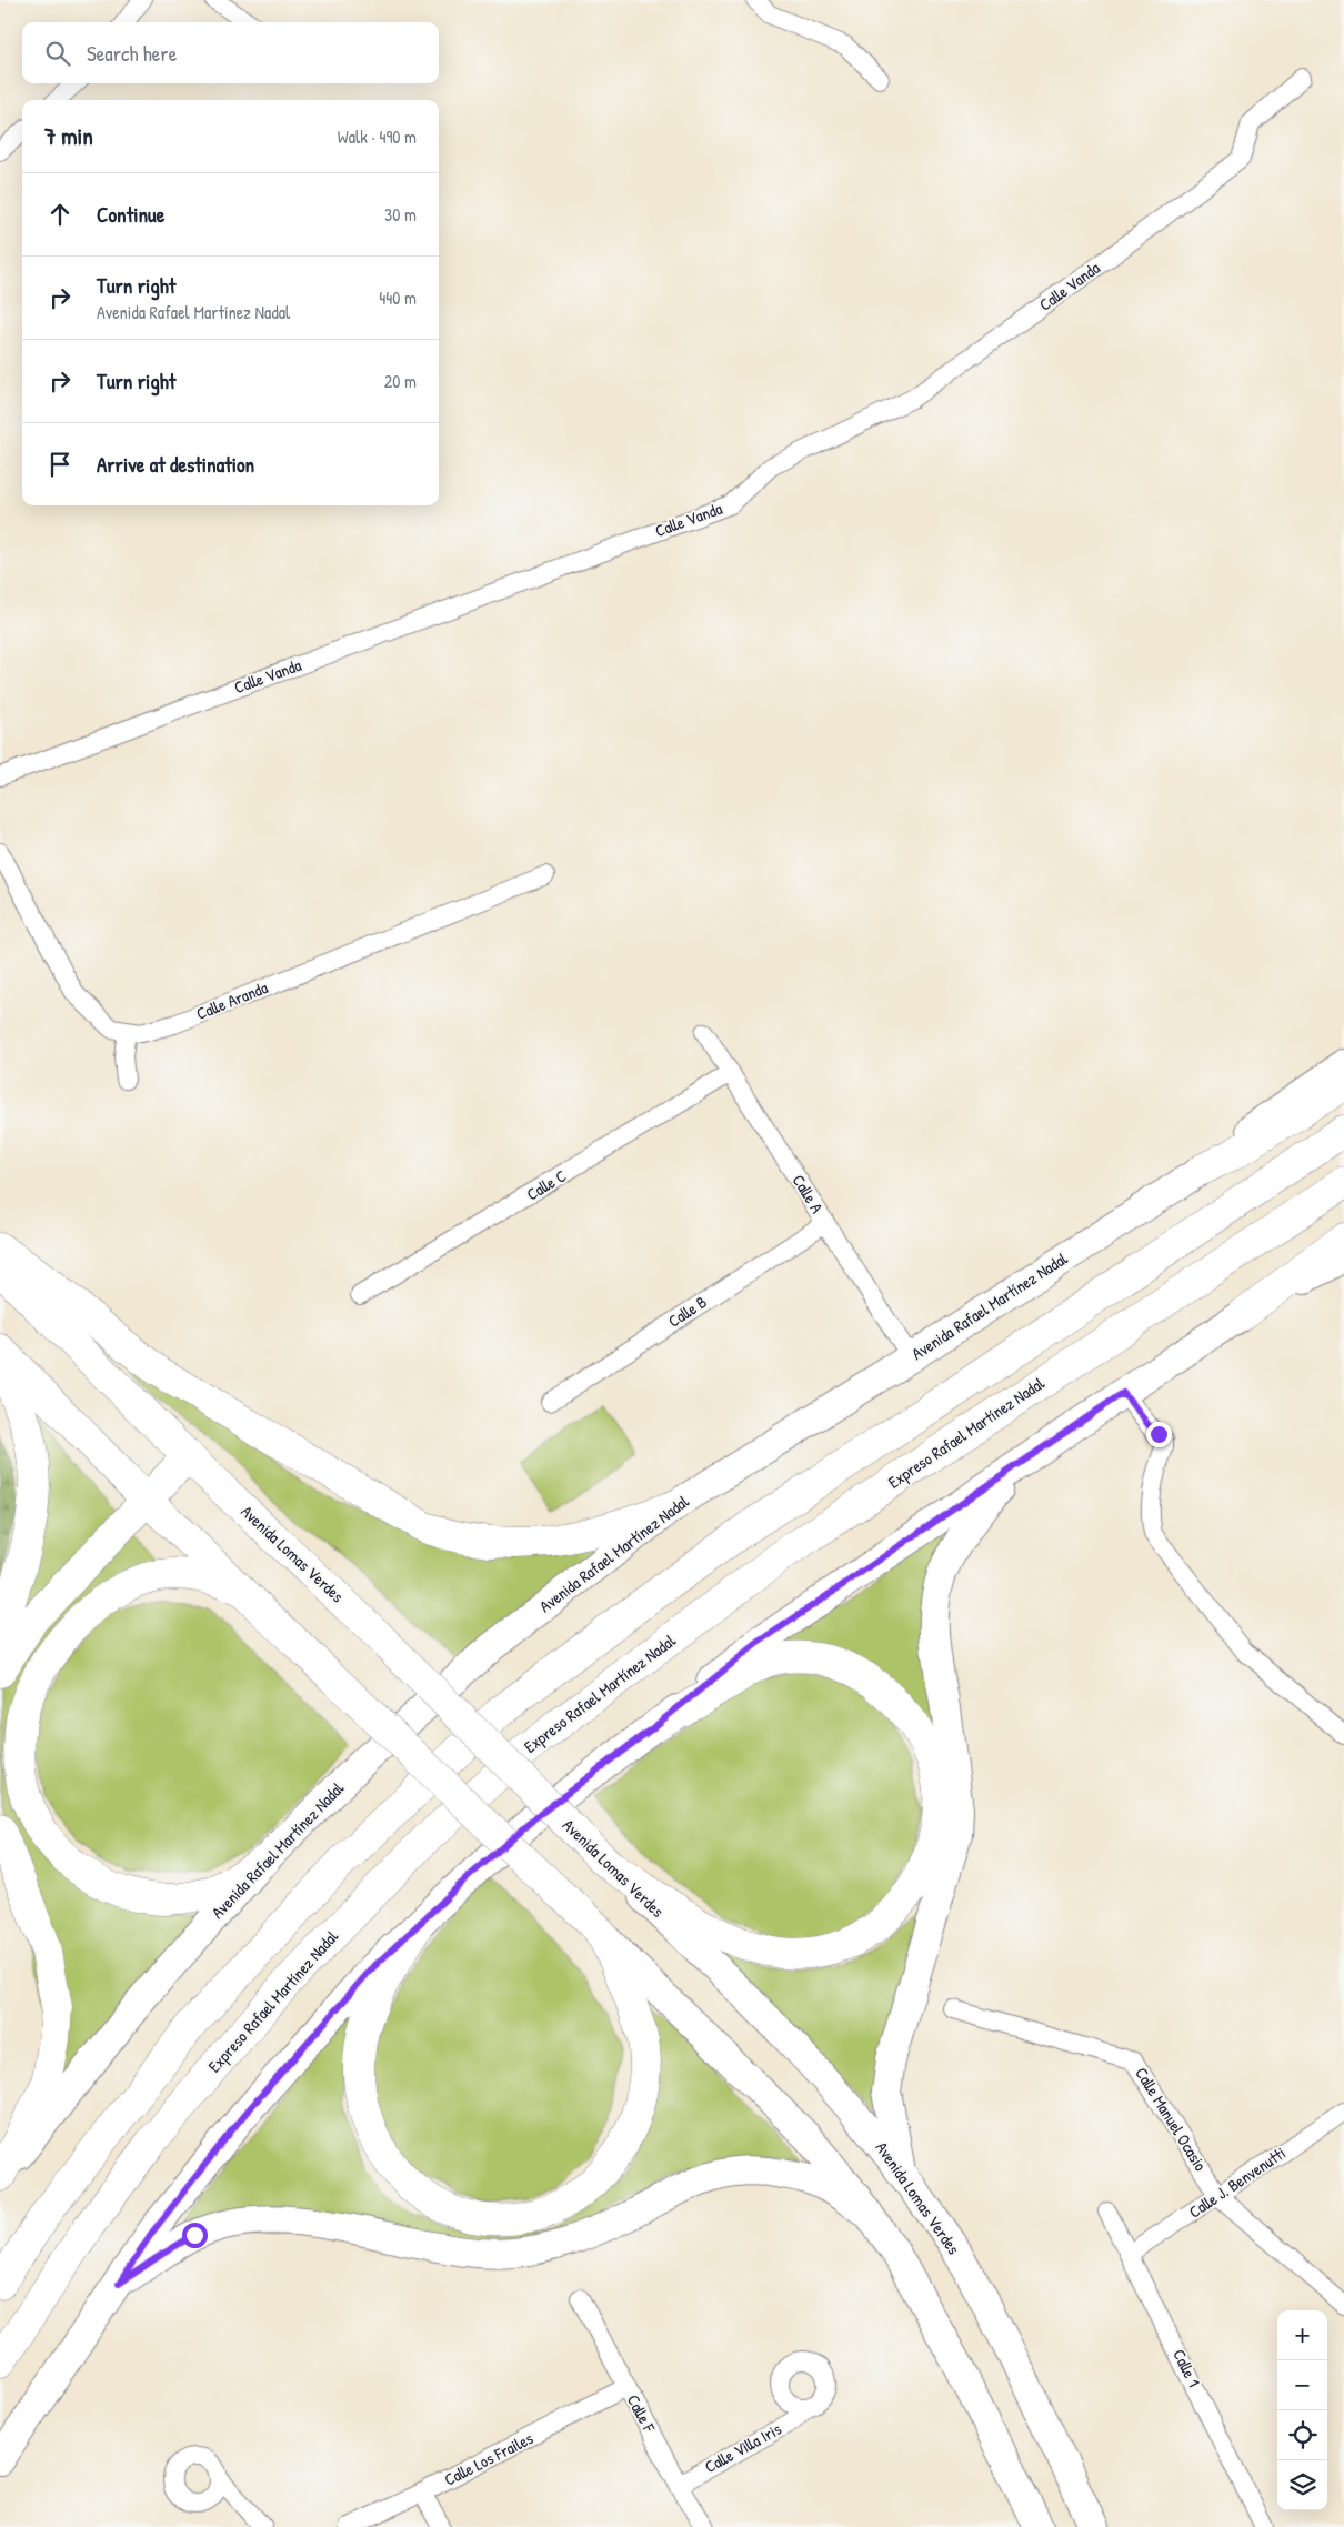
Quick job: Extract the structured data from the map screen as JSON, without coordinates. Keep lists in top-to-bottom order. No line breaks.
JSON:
{"streets":{"highway":["Expreso Rafael Martínez Nadal","Avenida Lomas Verdes"],"main road":["Avenida Rafael Martínez Nadal"],"street":["Calle Vanda","Calle Aranda","Calle C","Calle A","Calle B","Calle Manuel Ocasio","Calle J. Benvenutti","Calle 1","Calle F","Calle Villa Iris","Calle Los Frailes"]},"crossings":[["Calle C","Calle A"],["Calle A","Avenida Rafael Martínez Nadal"],["Calle A","Calle B"],["Calle Manuel Ocasio","Calle J. Benvenutti"],["Calle J. Benvenutti","Calle 1"],["Calle F","Calle Villa Iris"],["Calle F","Calle Los Frailes"]],"page":{"search":"Search here","heading":["7 min","Walk · 490 m"],"list":[["Continue","30 m"],["Turn right","Avenida Rafael Martínez Nadal","440 m"],["Turn right","20 m"],"Arrive at destination"],"map_buttons":["+","−"]}}
